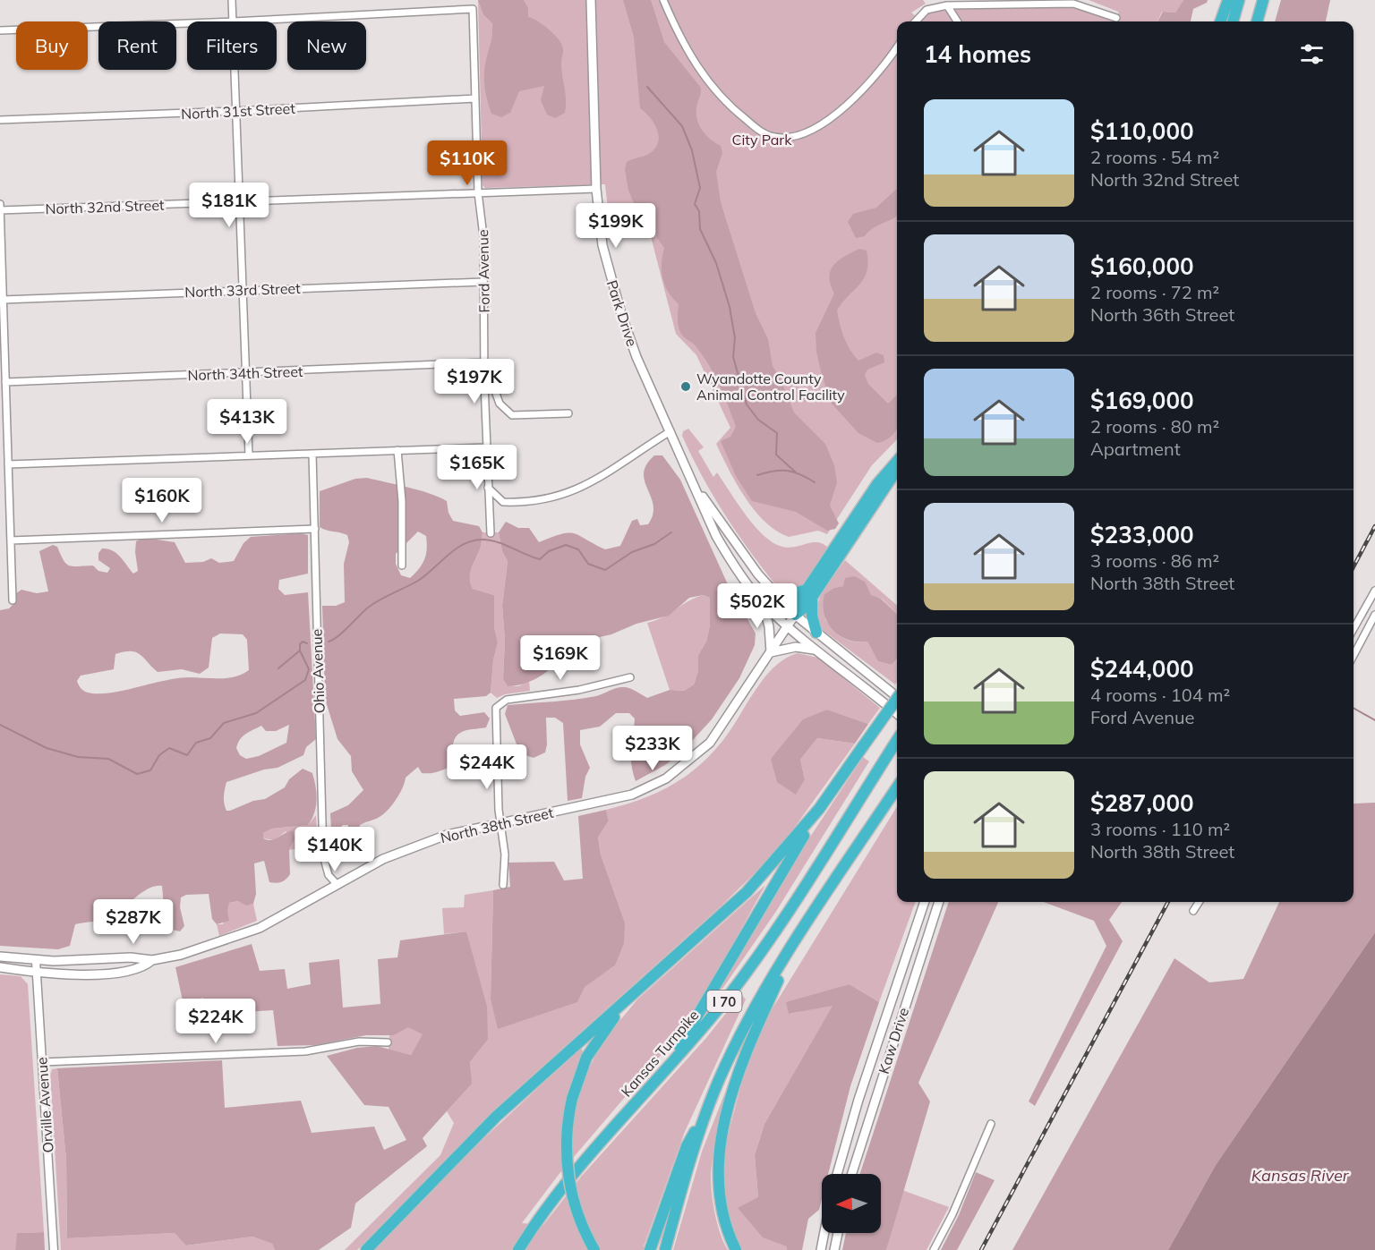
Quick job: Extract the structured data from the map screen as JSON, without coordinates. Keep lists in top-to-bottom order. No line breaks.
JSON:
{"streets":{"highway":["I 70","Kansas Turnpike"],"main road":["Park Drive","North 38th Street","Kaw Drive"],"street":["North 31st Street","North 32nd Street","Ford Avenue","North 33rd Street","North 34th Street","Ohio Avenue","Orville Avenue"]},"crossings":[["North 31st Street","Ford Avenue"],["North 32nd Street","Ford Avenue"],["North 32nd Street","Park Drive"],["Ford Avenue","North 33rd Street"],["Ford Avenue","North 34th Street"],["Park Drive","North 38th Street"],["Ohio Avenue","North 38th Street"],["North 38th Street","Orville Avenue"]],"water":["Kansas River"],"parks":["City Park"],"places":["Wyandotte County Animal Control Facility"],"north":"left","page":{"chip":["Buy","Rent","Filters","New"],"heading":"14 homes","list":[{"name":"$110,000","note":"2 rooms · 54 m² · North 32nd Street"},{"name":"$160,000","note":"2 rooms · 72 m² · North 36th Street"},{"name":"$169,000","note":"2 rooms · 80 m² · Apartment"},{"name":"$233,000","note":"3 rooms · 86 m² · North 38th Street"},{"name":"$244,000","note":"4 rooms · 104 m² · Ford Avenue"},{"name":"$287,000","note":"3 rooms · 110 m² · North 38th Street"}],"price":["$110K","$181K","$199K","$197K","$413K","$165K","$160K","$502K","$169K","$233K","$244K","$140K","$287K","$224K"]}}
